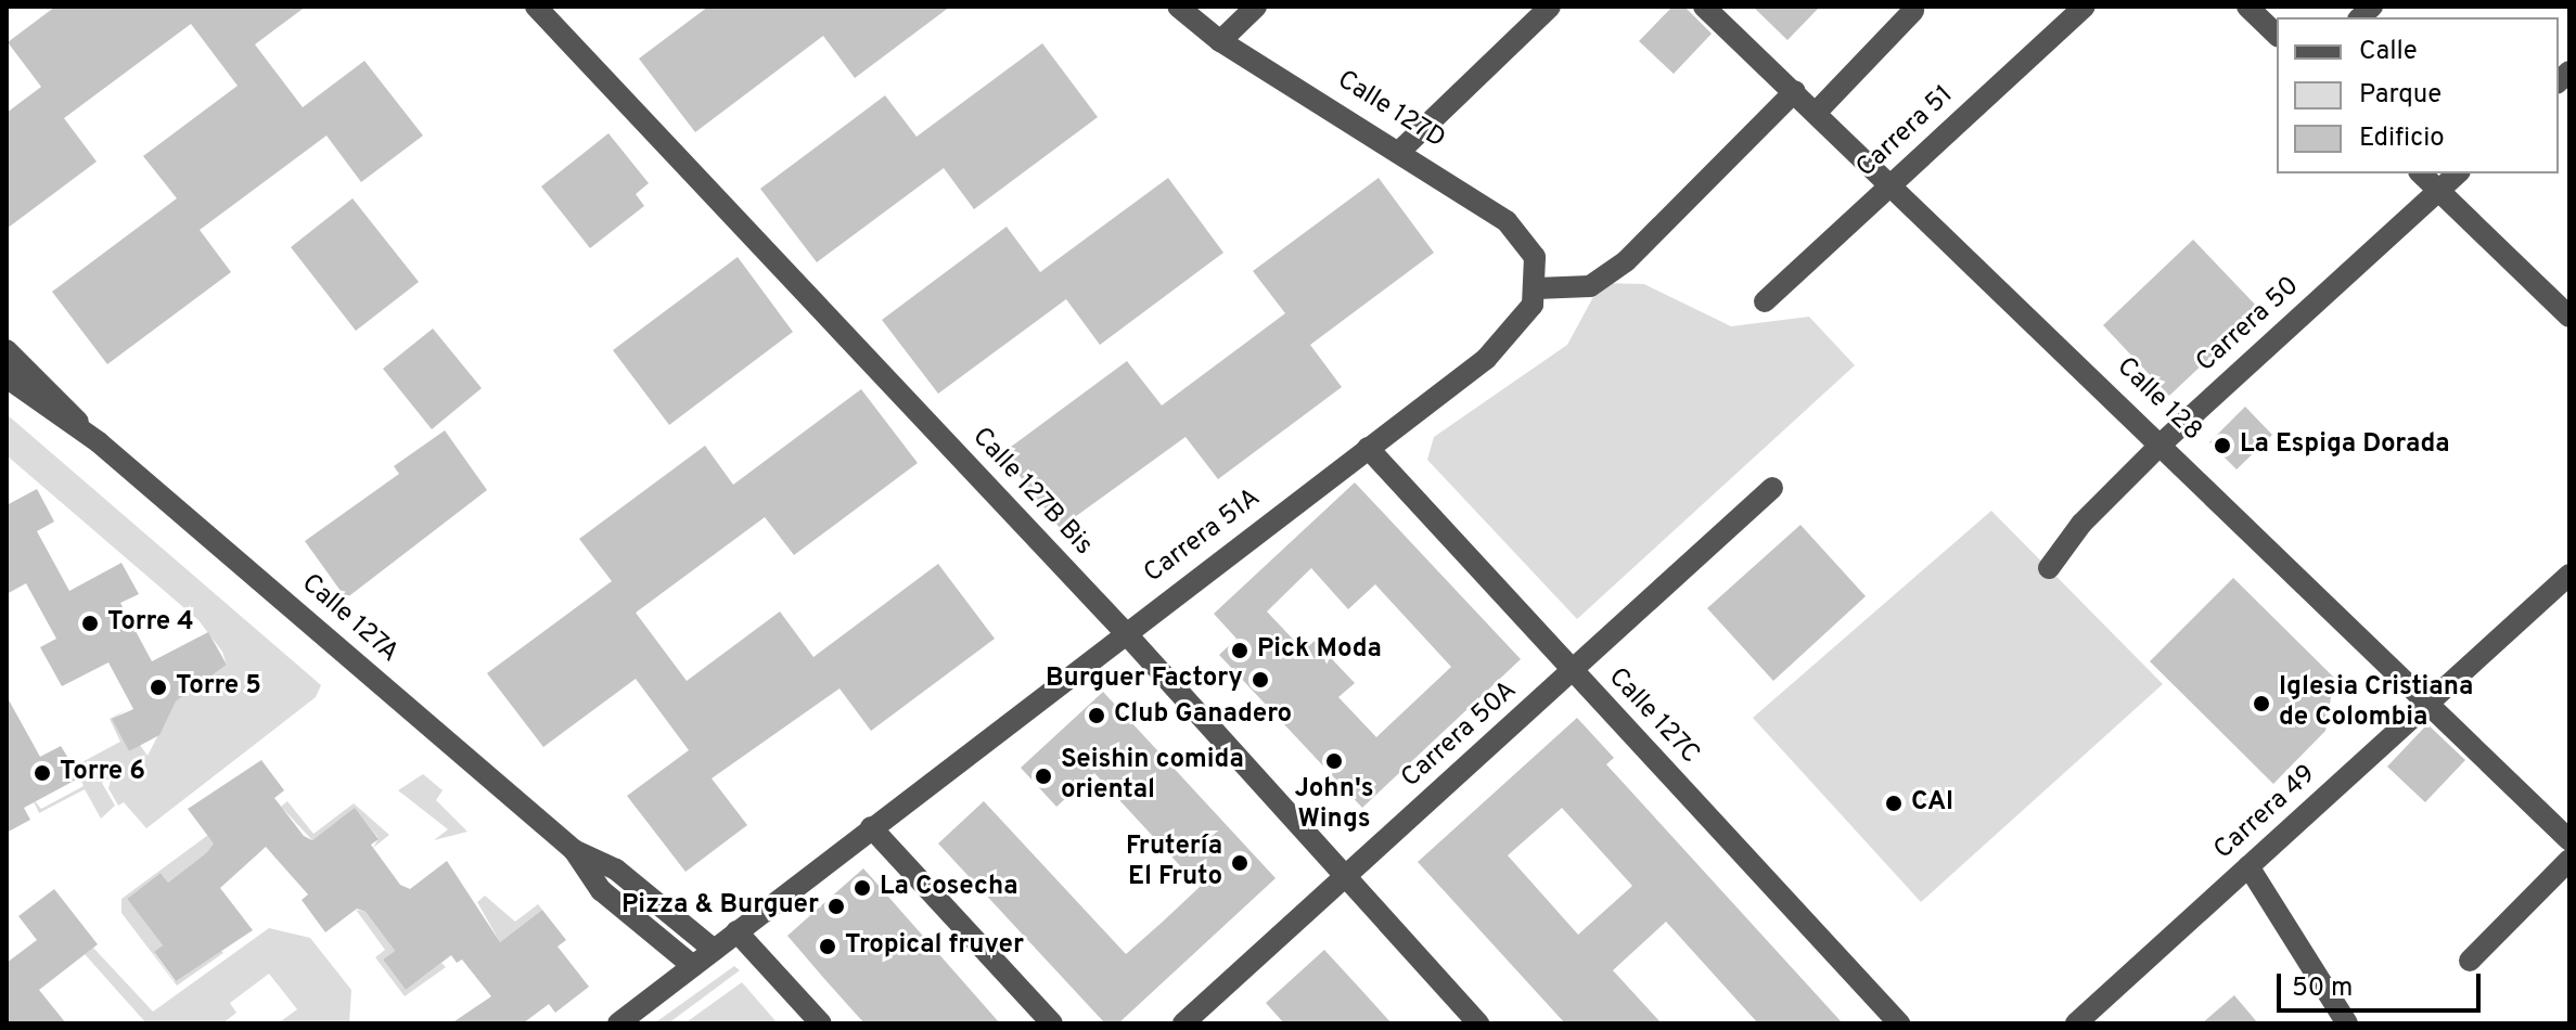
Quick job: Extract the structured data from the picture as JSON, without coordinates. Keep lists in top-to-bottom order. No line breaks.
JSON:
{"streets":{"street":["Calle 127D","Carrera 51","Carrera 50","Calle 128","Calle 127B Bis","Carrera 51A","Calle 127A","Calle 127C","Carrera 50A","Carrera 49"]},"crossings":[["Calle 127D","Carrera 51A"],["Carrera 51","Calle 128"],["Carrera 50","Calle 128"],["Calle 128","Carrera 49"],["Calle 127B Bis","Carrera 51A"],["Calle 127B Bis","Carrera 50A"],["Carrera 51A","Calle 127A"],["Carrera 51A","Calle 127C"],["Calle 127C","Carrera 50A"]],"places":["La Espiga Dorada","Torre 4","Pick Moda","Burguer Factory","Torre 5","Iglesia Cristiana de Colombia","Club Ganadero","John's Wings","Torre 6","Seishin comida oriental","CAI","Frutería El Fruto","La Cosecha","Pizza & Burguer","Tropical fruver"],"legend":["Calle","Parque","Edificio"],"scale_bar":"50 m"}
